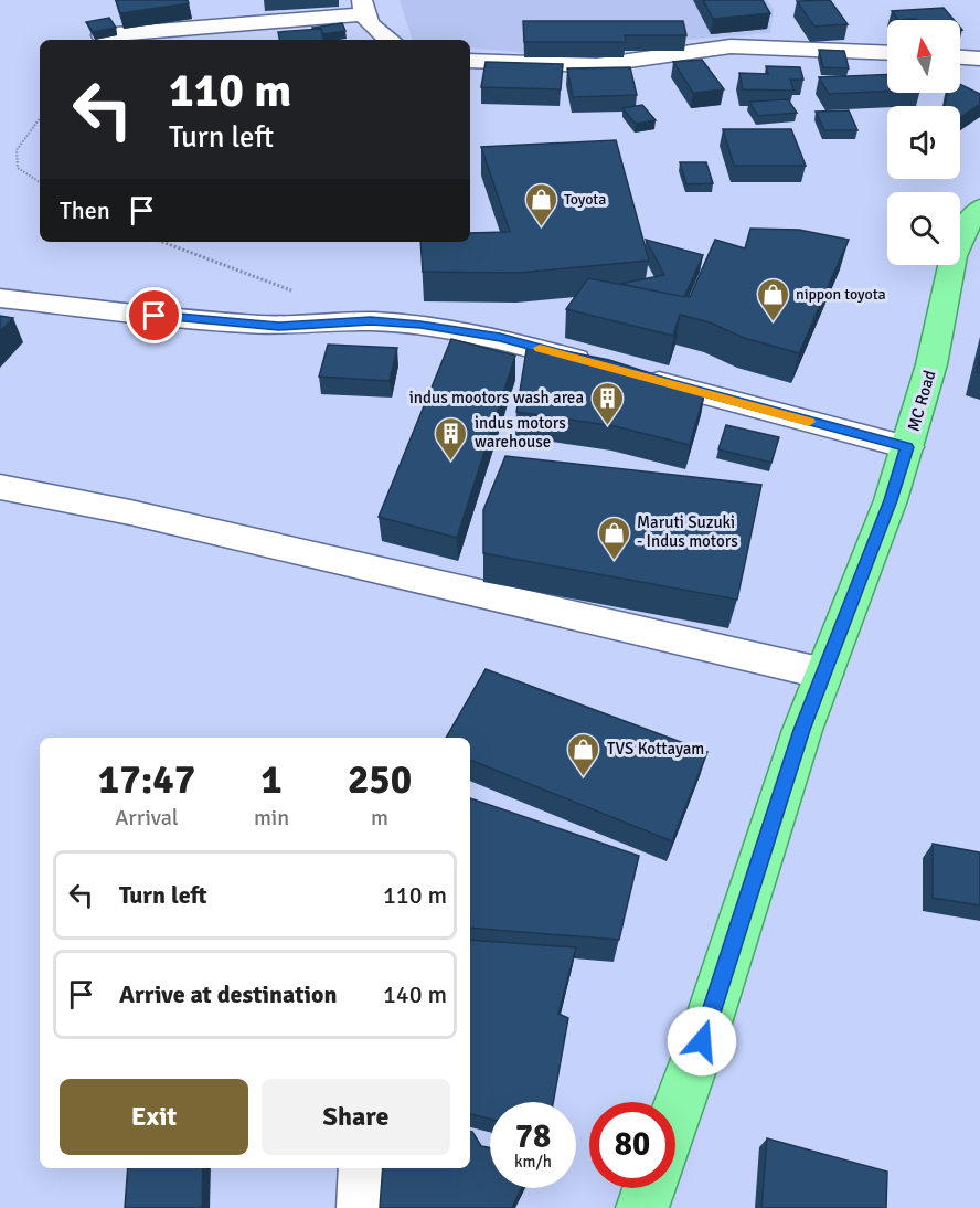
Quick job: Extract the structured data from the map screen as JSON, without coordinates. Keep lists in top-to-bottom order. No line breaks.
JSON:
{"streets":{"highway":["MC Road"]},"places":{"shop":["Toyota","nippon toyota","Maruti Suzuki - Indus motors","TVS Kottayam"],"building":["indus mootors wash area","indus motors warehouse"]},"north":"top","page":{"turn":["110 m","Turn left"],"then":"Then","eta":["17:47","Arrival","1","min","250","m"],"list":[{"name":"Turn left","value":"110 m"},{"name":"Arrive at destination","value":"140 m"}],"buttons":["Exit","Share"],"speed":"78 km/h","limit":"80"}}
